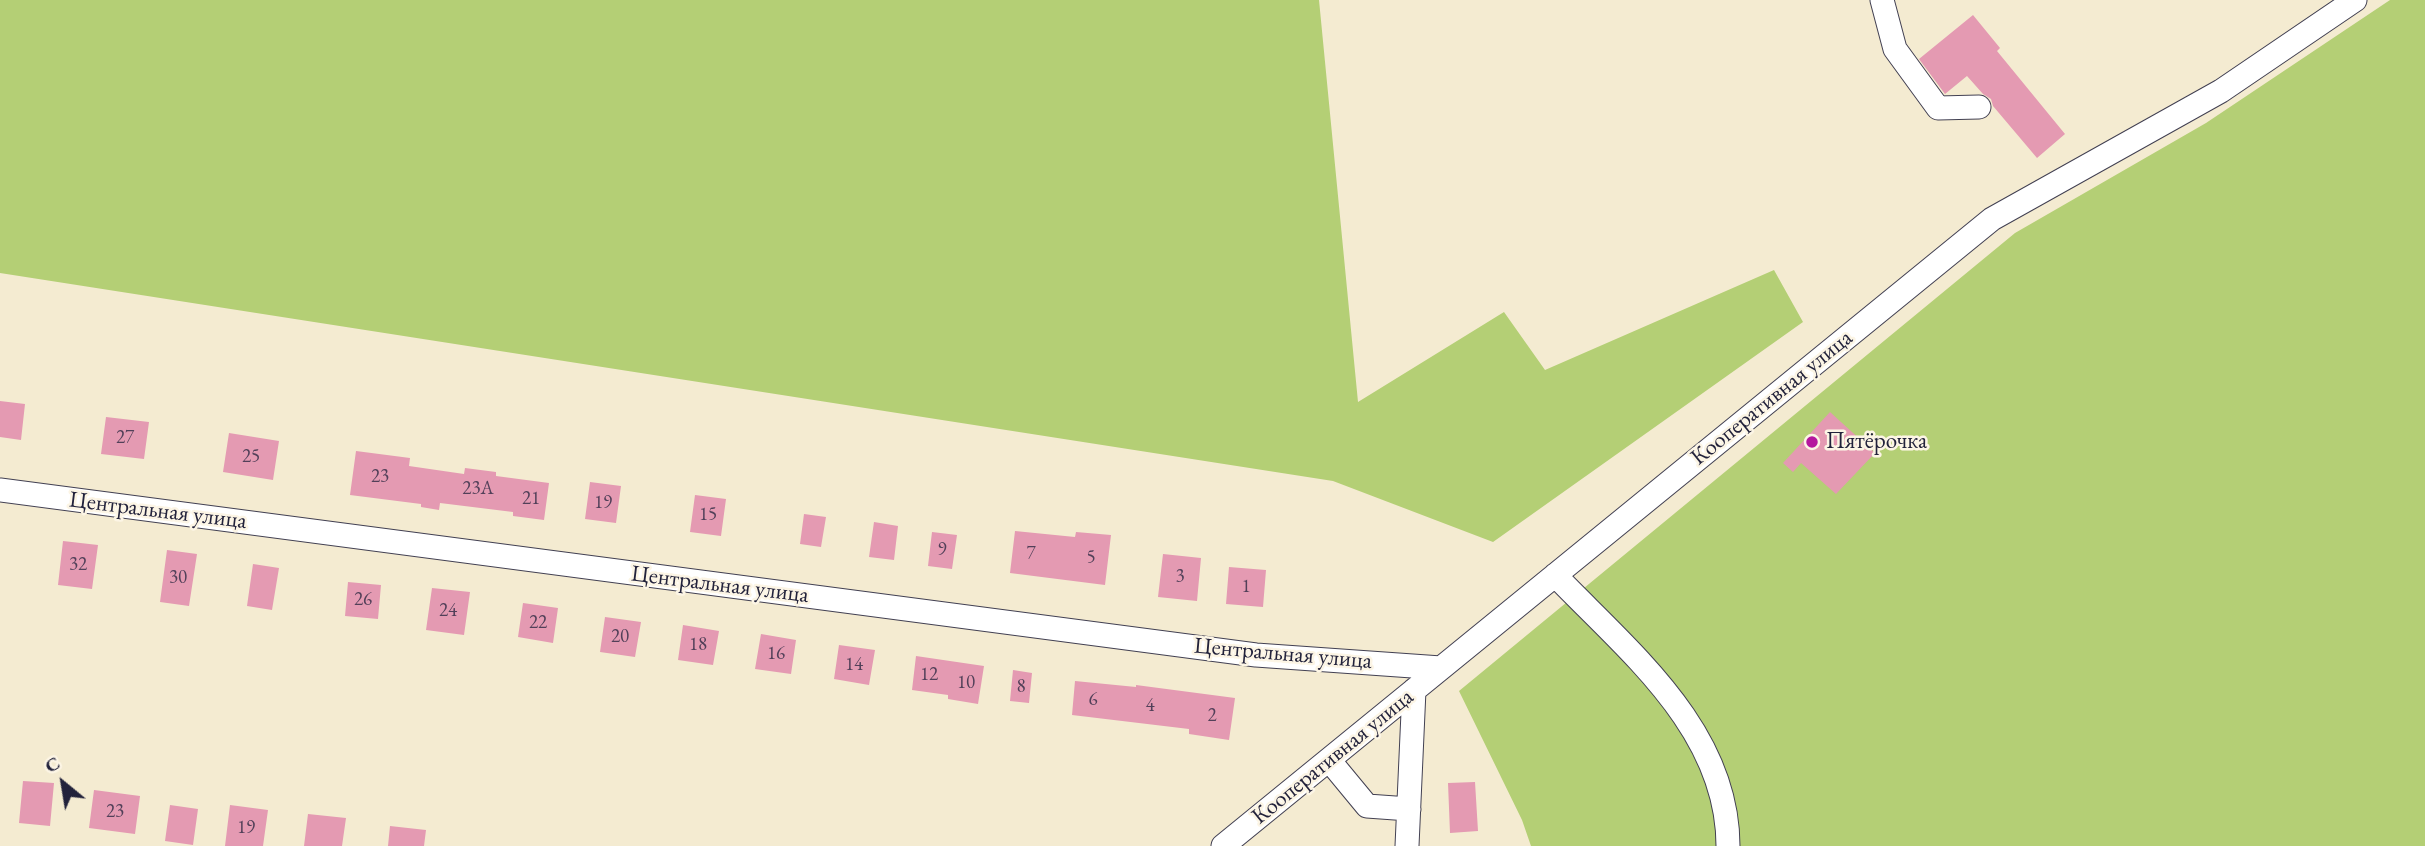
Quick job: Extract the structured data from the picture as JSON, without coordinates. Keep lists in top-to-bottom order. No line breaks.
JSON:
{"streets":{"street":["Кооперативная улица","Центральная улица"]},"crossings":[["Кооперативная улица","Центральная улица"]],"places":["Пятёрочка"],"house_numbers":["27","25","23","23А","21","19","15","9","7","5","32","3","30","1","26","24","22","20","18","16","14","12","10","8","6","4","2","23","19"],"north":"top left"}
